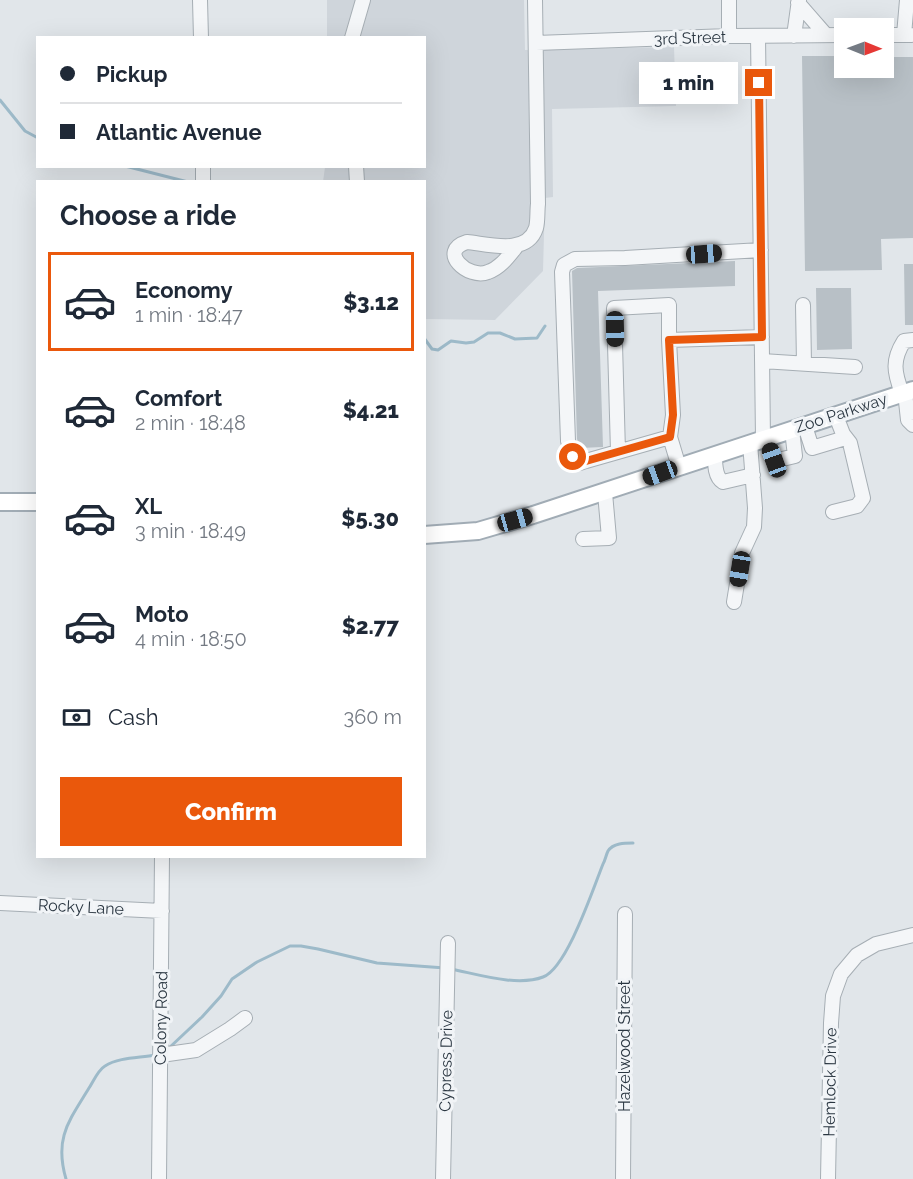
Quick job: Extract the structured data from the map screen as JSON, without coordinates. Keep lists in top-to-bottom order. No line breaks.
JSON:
{"streets":{"main road":["Zoo Parkway"],"street":["3rd Street","Rocky Lane","Colony Road","Hazelwood Street","Cypress Drive","Hemlock Drive"]},"crossings":[["Rocky Lane","Colony Road"]],"north":"right","page":{"banner":["Pickup","Atlantic Avenue"],"bubble":"1 min","heading":"Choose a ride","list":[{"name":"Economy","note":"1 min · 18:47","value":"$3.12"},{"name":"Comfort","note":"2 min · 18:48","value":"$4.21"},{"name":"XL","note":"3 min · 18:49","value":"$5.30"},{"name":"Moto","note":"4 min · 18:50","value":"$2.77"}],"pay":["Cash","360 m"],"buttons":"Confirm"}}
